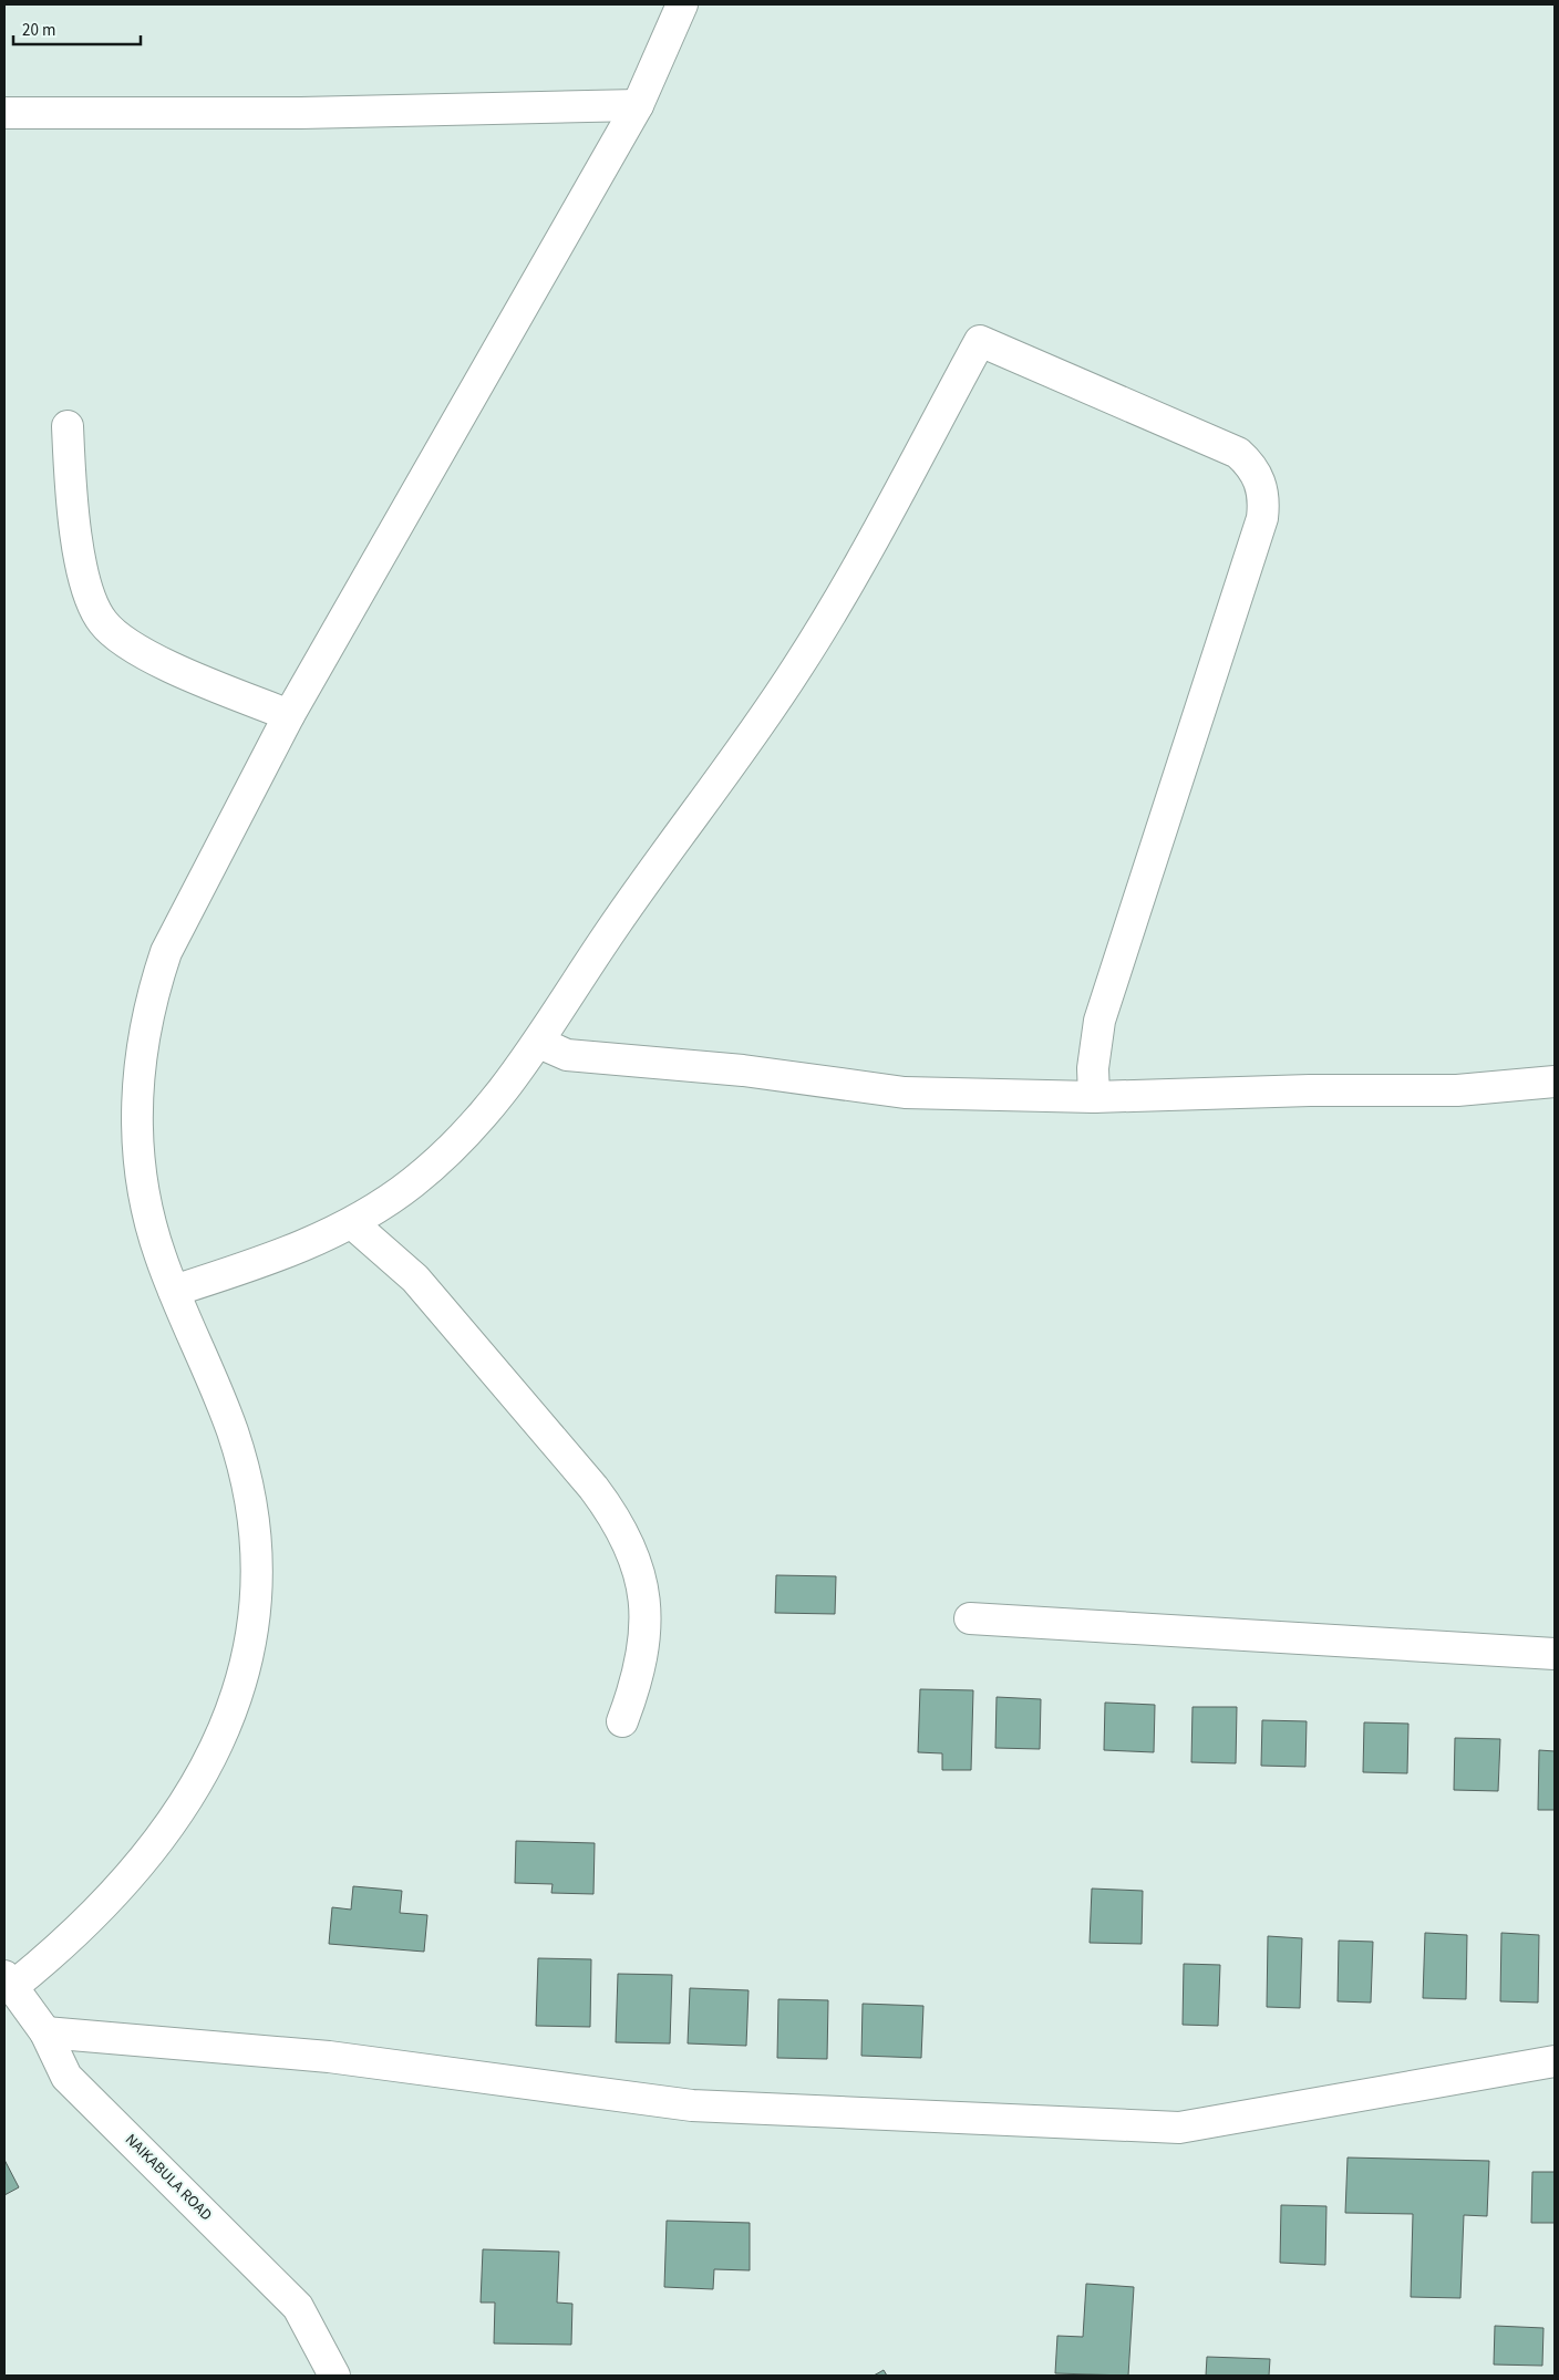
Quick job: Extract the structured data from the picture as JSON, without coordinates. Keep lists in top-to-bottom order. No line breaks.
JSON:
{"streets":{"street":["NAIKABULA ROAD"]},"scale_bar":"20 m"}
